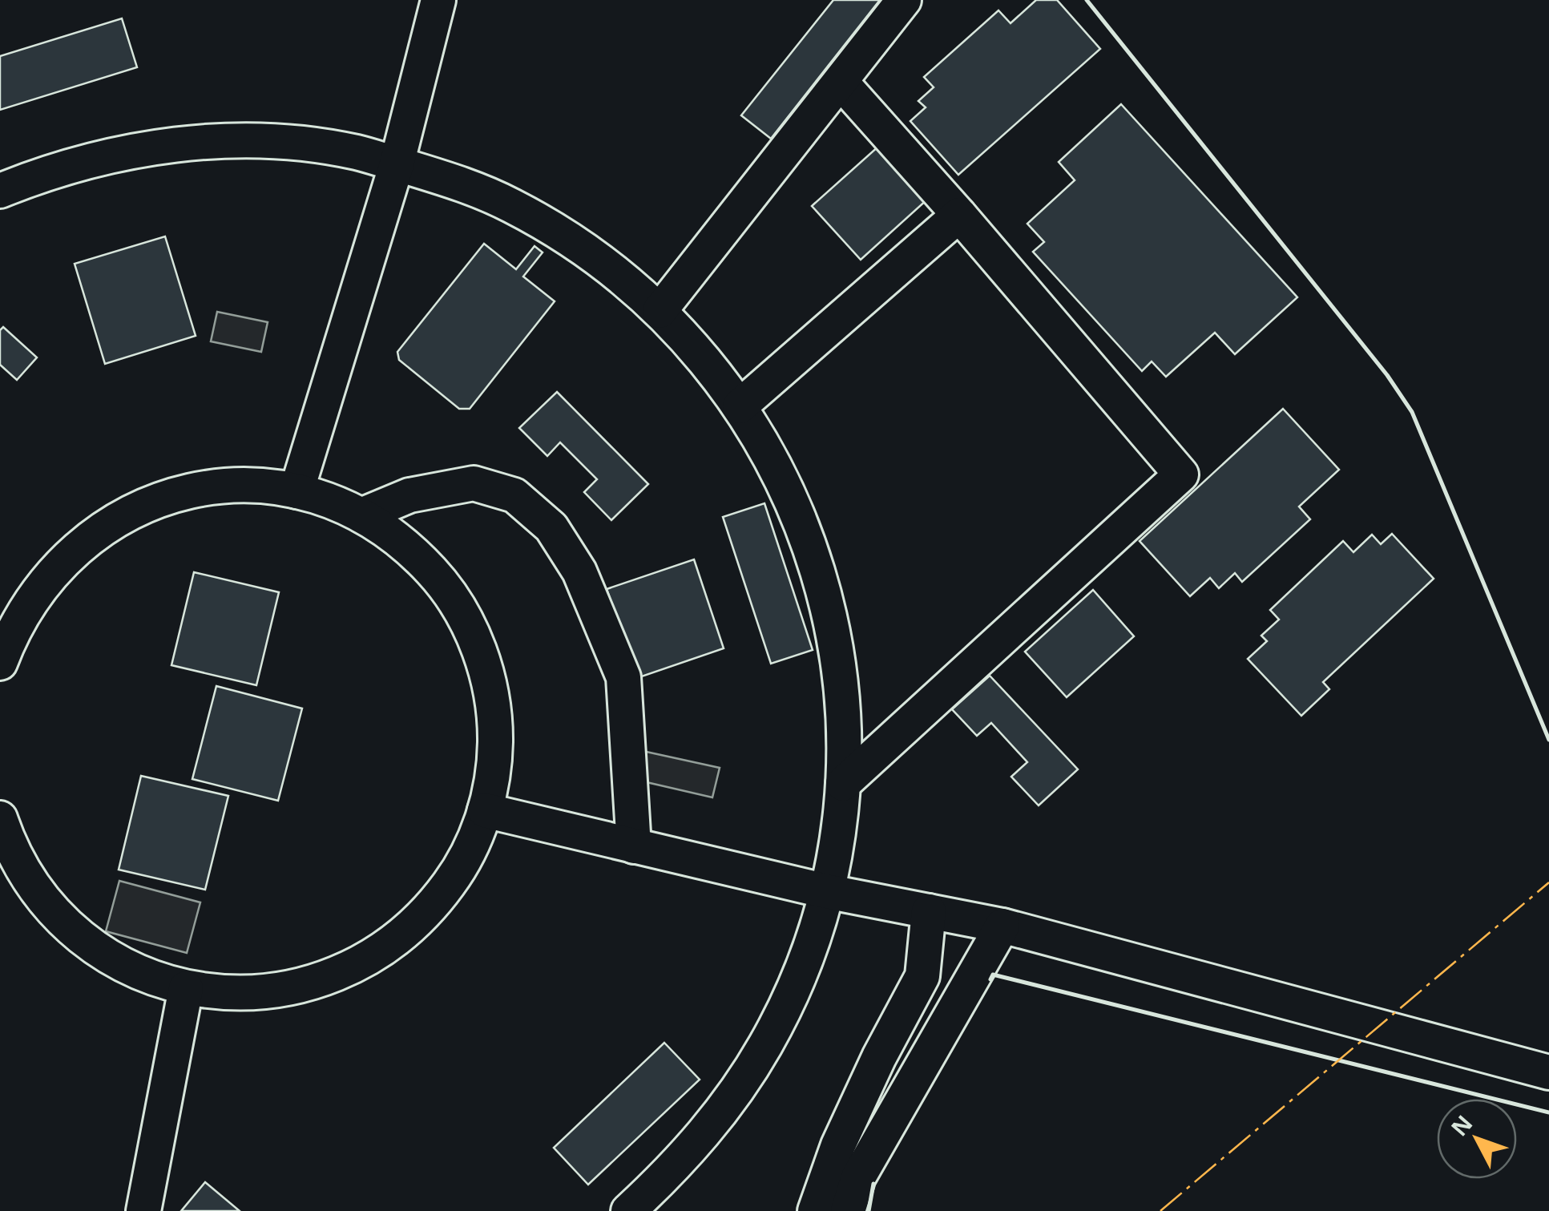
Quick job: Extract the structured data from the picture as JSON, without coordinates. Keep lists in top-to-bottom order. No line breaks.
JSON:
{"north":"top left"}
